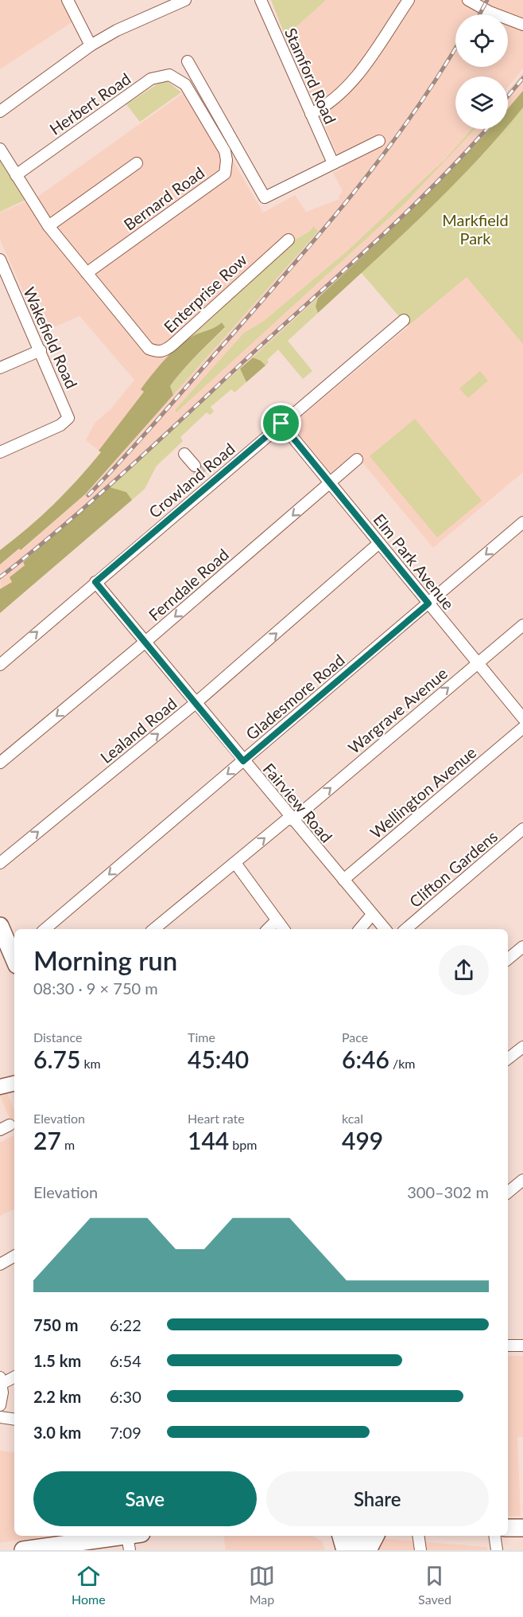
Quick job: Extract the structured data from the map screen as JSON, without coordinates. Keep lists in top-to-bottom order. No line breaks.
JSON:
{"streets":{"street":["Stamford Road","Herbert Road","Bernard Road","Enterprise Row","Wakefield Road","Crowland Road","Elm Park Avenue","Ferndale Road","Gladesmore Road","Wargrave Avenue","Lealand Road","Wellington Avenue","Fairview Road","Clifton Gardens"]},"crossings":[["Herbert Road","Bernard Road"],["Bernard Road","Enterprise Row"],["Crowland Road","Elm Park Avenue"],["Crowland Road","Fairview Road"],["Elm Park Avenue","Ferndale Road"],["Elm Park Avenue","Gladesmore Road"],["Elm Park Avenue","Wargrave Avenue"],["Elm Park Avenue","Lealand Road"],["Ferndale Road","Fairview Road"],["Gladesmore Road","Fairview Road"],["Wargrave Avenue","Fairview Road"],["Lealand Road","Fairview Road"],["Wellington Avenue","Fairview Road"]],"one_way":["Ferndale Road","Gladesmore Road","Wargrave Avenue","Lealand Road"],"parks":["Markfield Park"],"page":{"heading":["Morning run","08:30 · 9 × 750 m"],"stats":[["Distance","6.75 km"],["Time","45:40"],["Pace","6:46 /km"],["Elevation","27 m"],["Heart rate","144 bpm"],["kcal","499"]],"chart":["Elevation","300–302 m"],"list":[{"name":"750 m","note":"6:22"},{"name":"1.5 km","note":"6:54"},{"name":"2.2 km","note":"6:30"},{"name":"3.0 km","note":"7:09"}],"buttons":["Save","Share"],"tabs":["Home","Map","Saved"]}}
